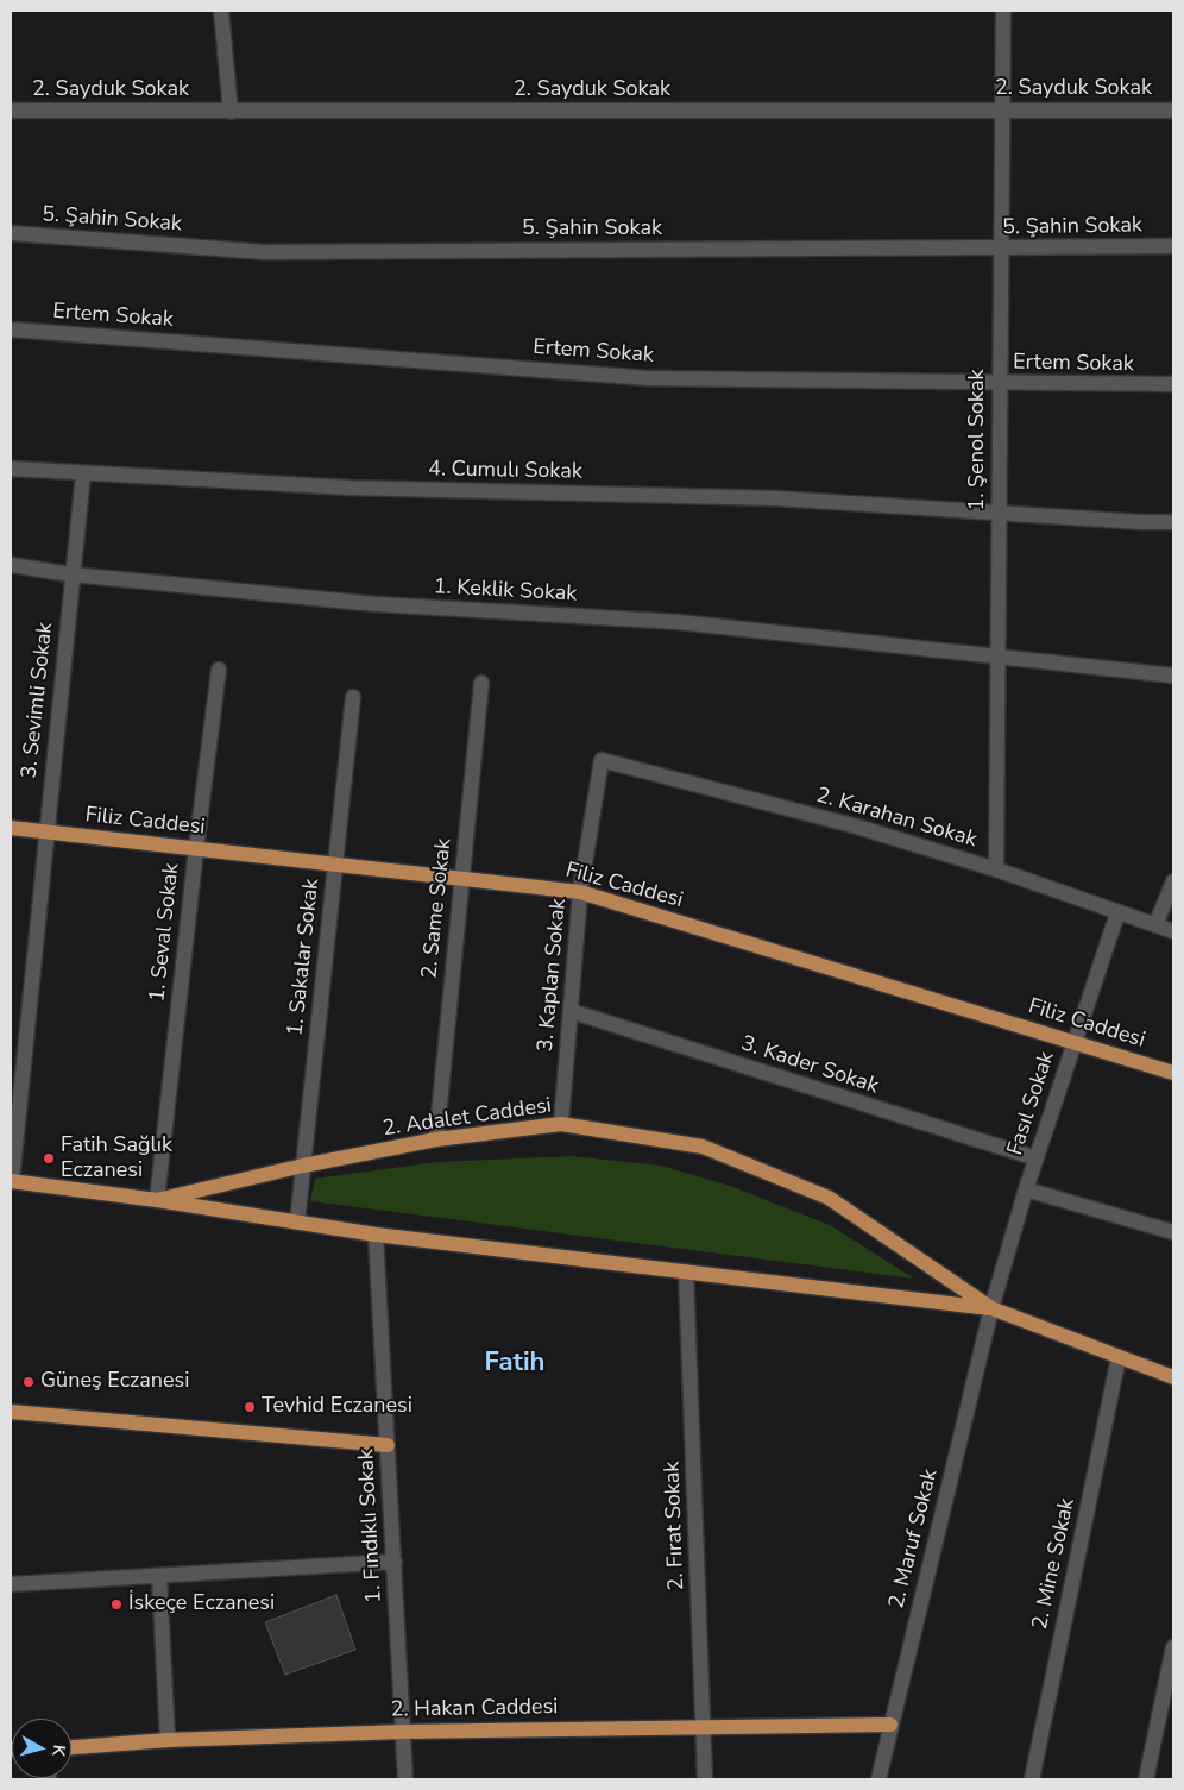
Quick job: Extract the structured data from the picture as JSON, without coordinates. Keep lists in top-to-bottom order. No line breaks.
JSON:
{"streets":{"main road":["Filiz Caddesi","2. Adalet Caddesi","2. Hakan Caddesi"],"street":["2. Sayduk Sokak","5. Şahin Sokak","Ertem Sokak","1. Şenol Sokak","4. Cumulı Sokak","1. Keklik Sokak","3. Sevimli Sokak","2. Karahan Sokak","2. Same Sokak","1. Seval Sokak","1. Sakalar Sokak","3. Kaplan Sokak","3. Kader Sokak","Fasıl Sokak","1. Fındıklı Sokak","2. Fırat Sokak","2. Maruf Sokak","2. Mine Sokak"]},"crossings":[["2. Sayduk Sokak","1. Şenol Sokak"],["5. Şahin Sokak","1. Şenol Sokak"],["Ertem Sokak","1. Şenol Sokak"],["1. Şenol Sokak","4. Cumulı Sokak"],["1. Şenol Sokak","1. Keklik Sokak"],["1. Şenol Sokak","2. Karahan Sokak"],["4. Cumulı Sokak","3. Sevimli Sokak"],["1. Keklik Sokak","3. Sevimli Sokak"],["3. Sevimli Sokak","Filiz Caddesi"],["3. Sevimli Sokak","2. Adalet Caddesi"],["2. Karahan Sokak","3. Kaplan Sokak"],["2. Karahan Sokak","Fasıl Sokak"],["Filiz Caddesi","2. Same Sokak"],["Filiz Caddesi","1. Seval Sokak"],["Filiz Caddesi","1. Sakalar Sokak"],["Filiz Caddesi","3. Kaplan Sokak"],["Filiz Caddesi","Fasıl Sokak"],["2. Same Sokak","2. Adalet Caddesi"],["1. Seval Sokak","2. Adalet Caddesi"],["1. Sakalar Sokak","2. Adalet Caddesi"],["3. Kaplan Sokak","3. Kader Sokak"],["3. Kaplan Sokak","2. Adalet Caddesi"],["3. Kader Sokak","Fasıl Sokak"],["Fasıl Sokak","2. Adalet Caddesi"],["Fasıl Sokak","2. Maruf Sokak"],["2. Adalet Caddesi","1. Fındıklı Sokak"],["2. Adalet Caddesi","2. Fırat Sokak"],["2. Adalet Caddesi","2. Maruf Sokak"],["2. Adalet Caddesi","2. Mine Sokak"],["1. Fındıklı Sokak","2. Hakan Caddesi"],["2. Fırat Sokak","2. Hakan Caddesi"],["2. Maruf Sokak","2. Hakan Caddesi"]],"districts":["Fatih"],"places":["Fatih Sağlık Eczanesi","Güneş Eczanesi","Tevhid Eczanesi","İskeçe Eczanesi"],"north":"right"}
